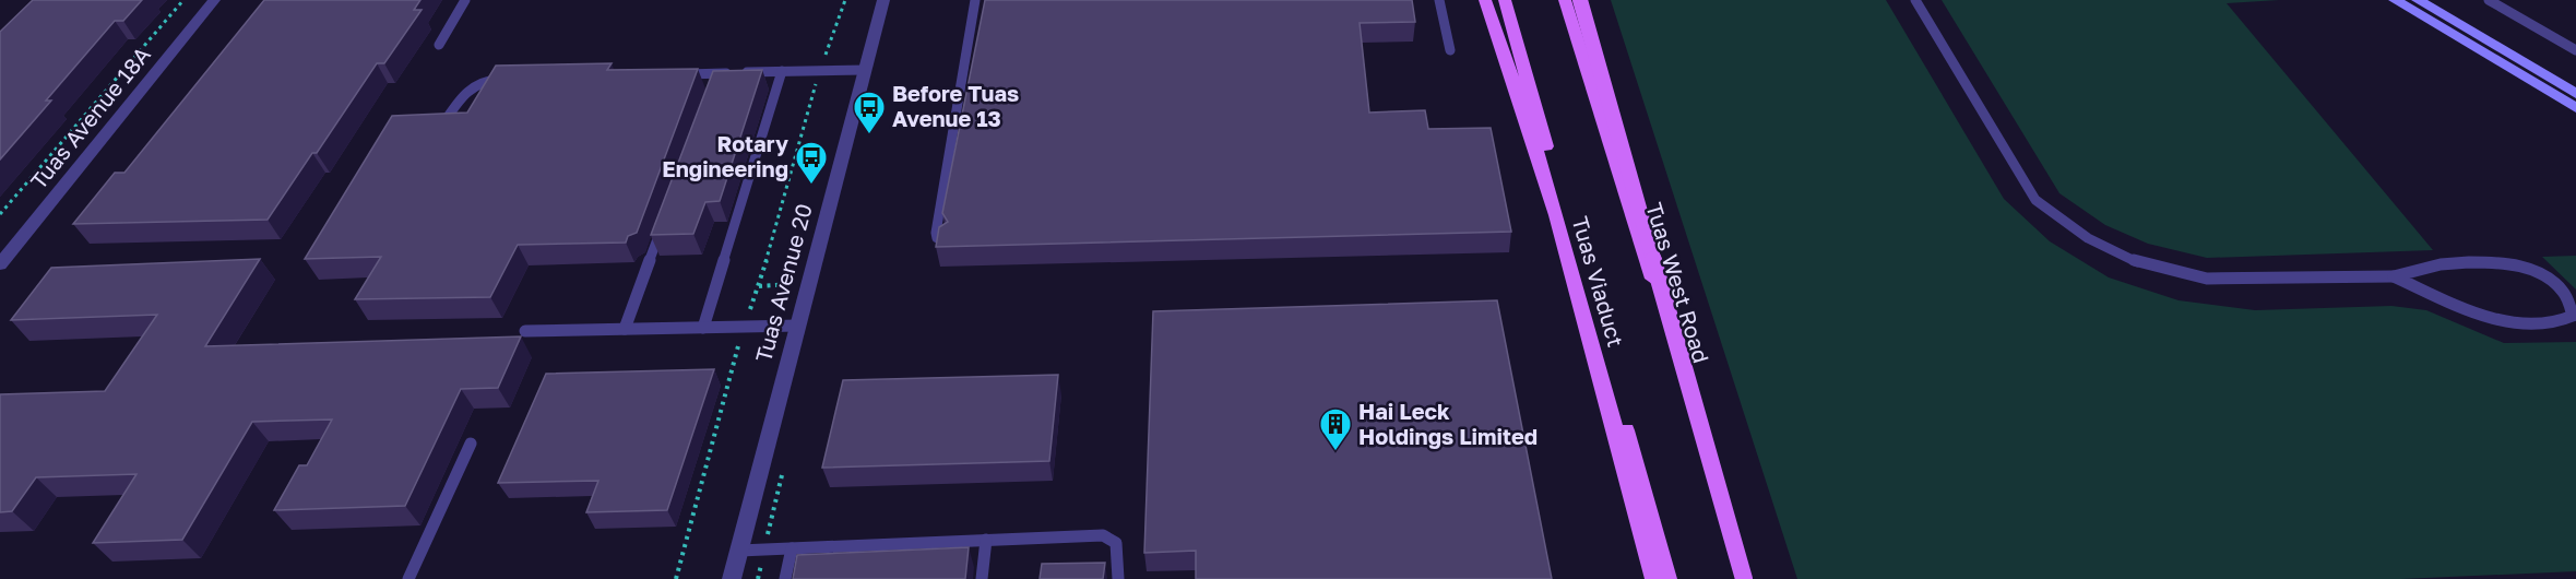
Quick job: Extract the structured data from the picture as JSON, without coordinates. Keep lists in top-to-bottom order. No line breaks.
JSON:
{"streets":{"main road":["Tuas Viaduct","Tuas West Road"],"street":["Tuas Avenue 18A","Tuas Avenue 20"]},"places":{"bus stop":["Before Tuas Avenue 13","Rotary Engineering"],"building":["Hai Leck Holdings Limited"]}}
